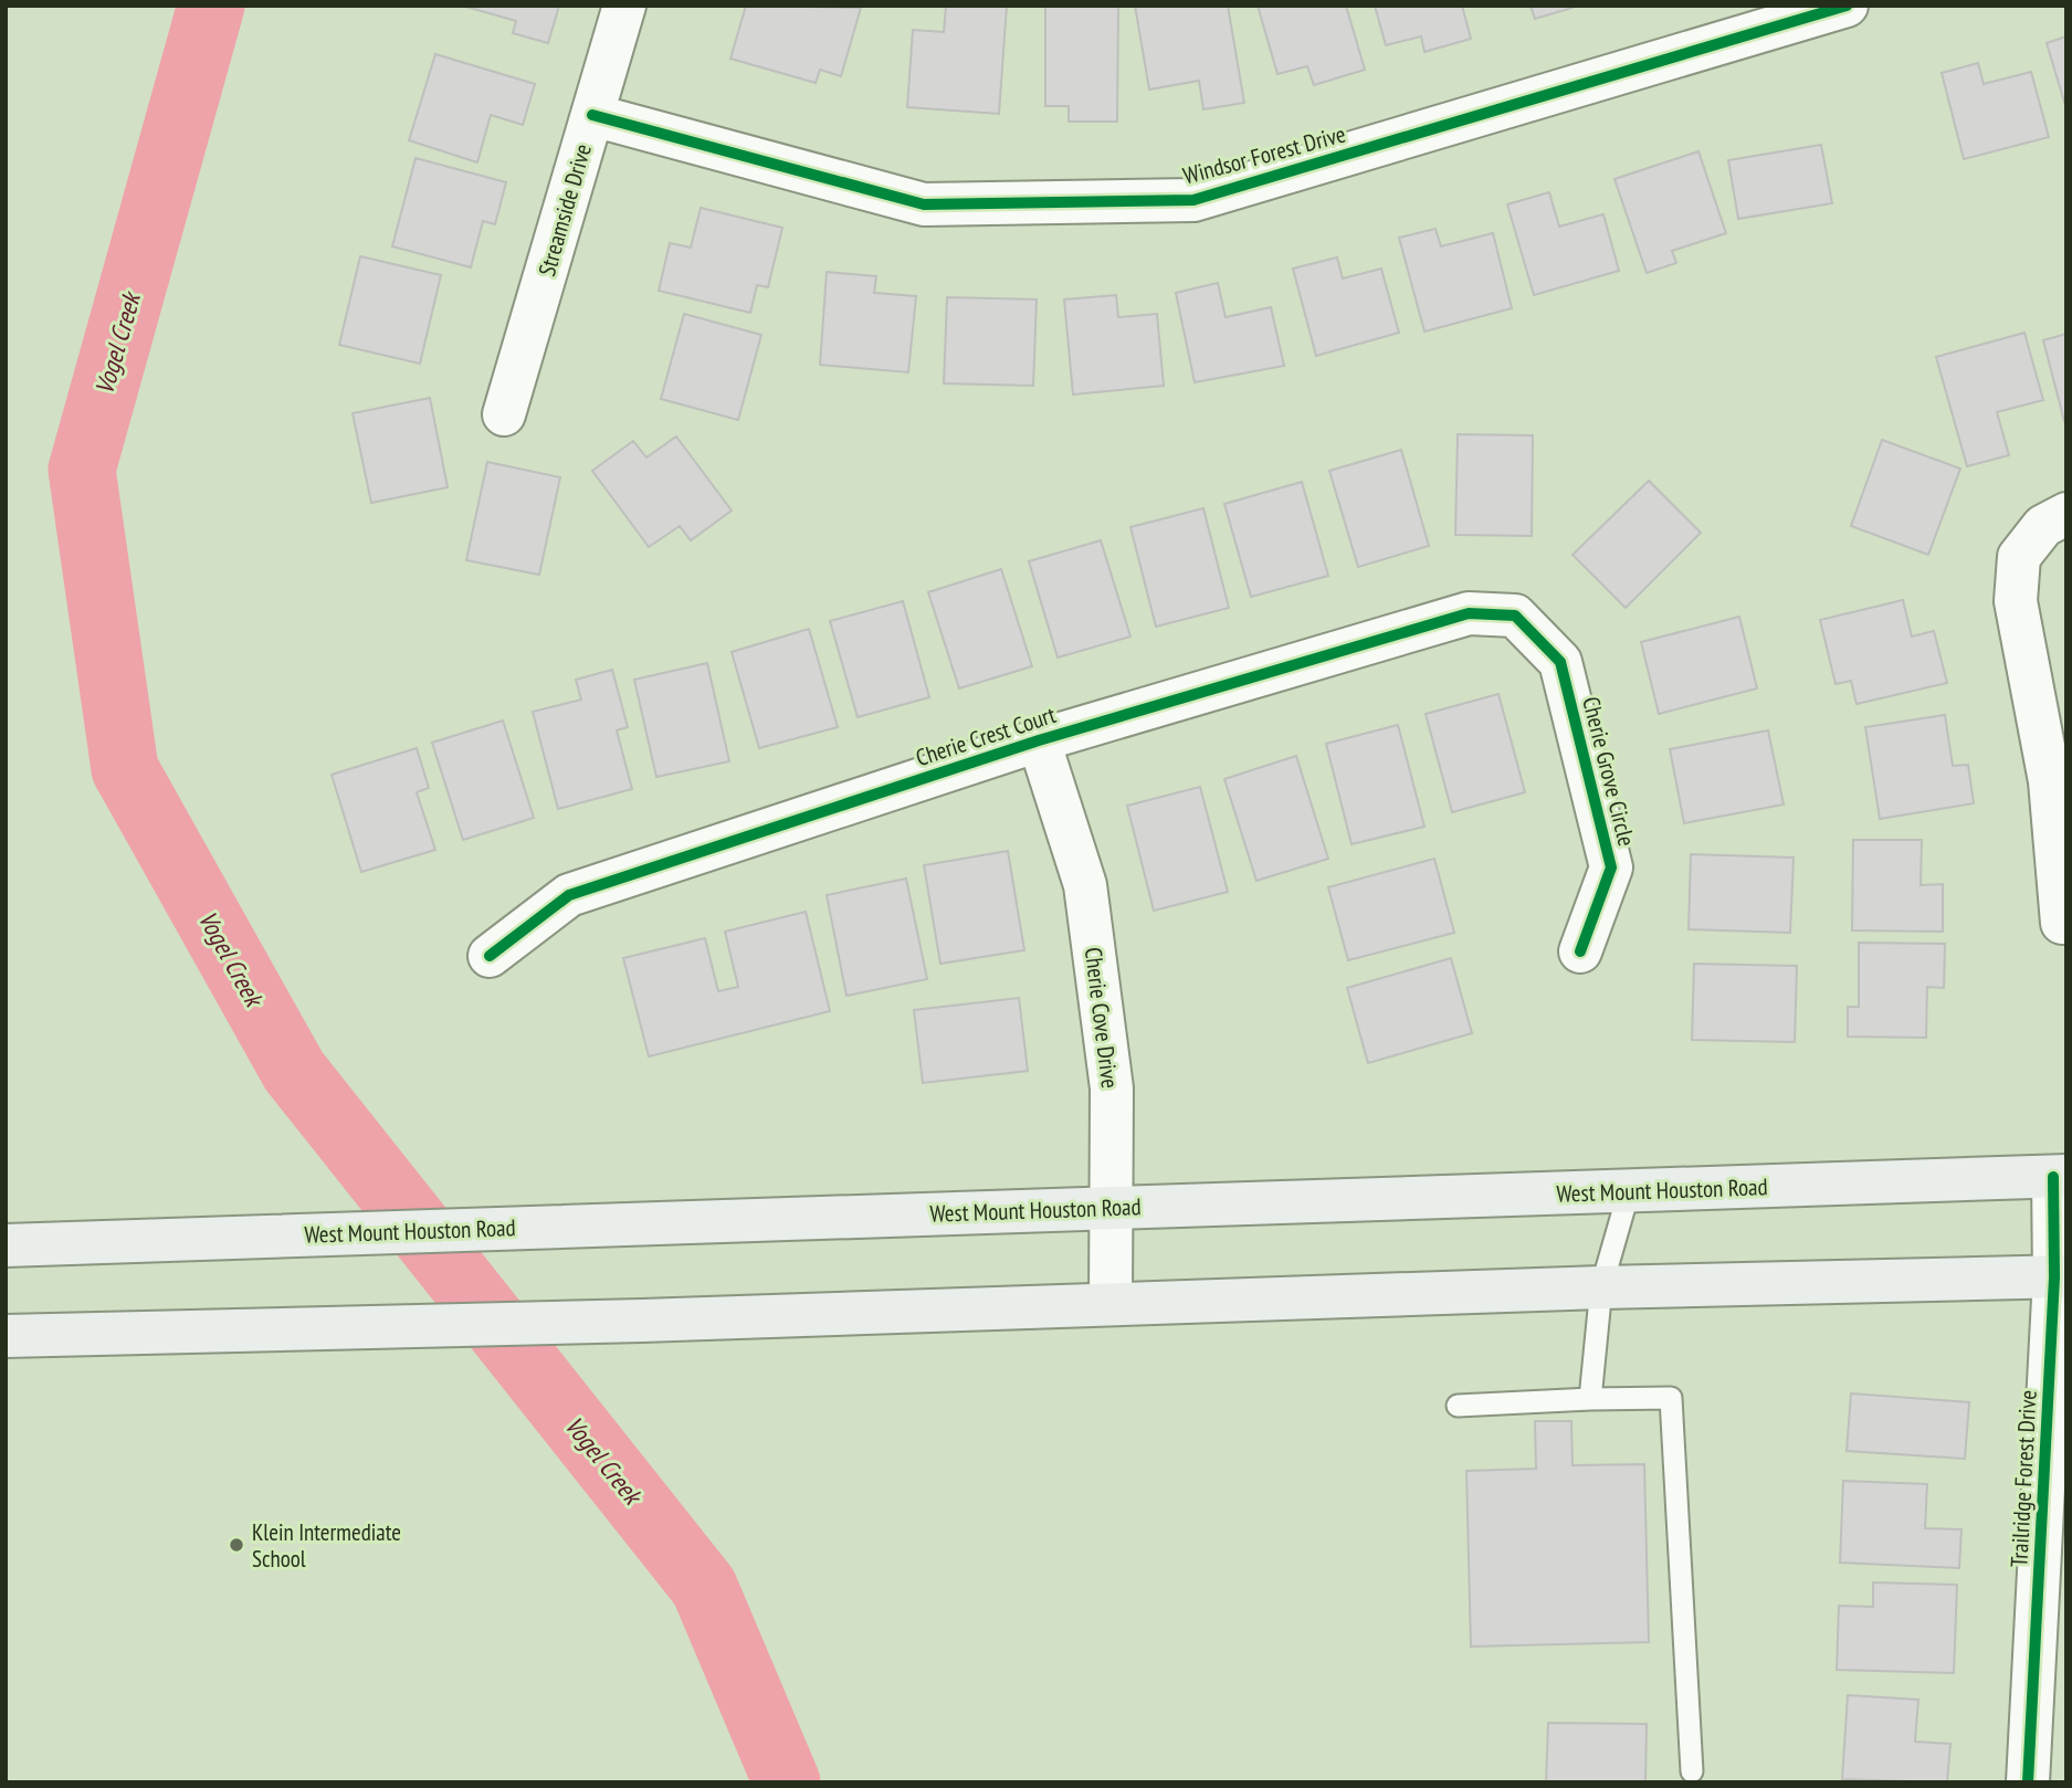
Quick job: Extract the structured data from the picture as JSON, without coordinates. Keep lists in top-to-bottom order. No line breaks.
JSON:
{"streets":{"main road":["West Mount Houston Road"],"street":["Windsor Forest Drive","Streamside Drive","Cherie Crest Court","Cherie Grove Circle","Cherie Cove Drive","Trailridge Forest Drive"]},"crossings":[["Windsor Forest Drive","Streamside Drive"],["Cherie Crest Court","Cherie Grove Circle"],["Cherie Crest Court","Cherie Cove Drive"],["Cherie Cove Drive","West Mount Houston Road"],["West Mount Houston Road","Trailridge Forest Drive"]],"water":["Vogel Creek"],"places":["Klein Intermediate School"]}
